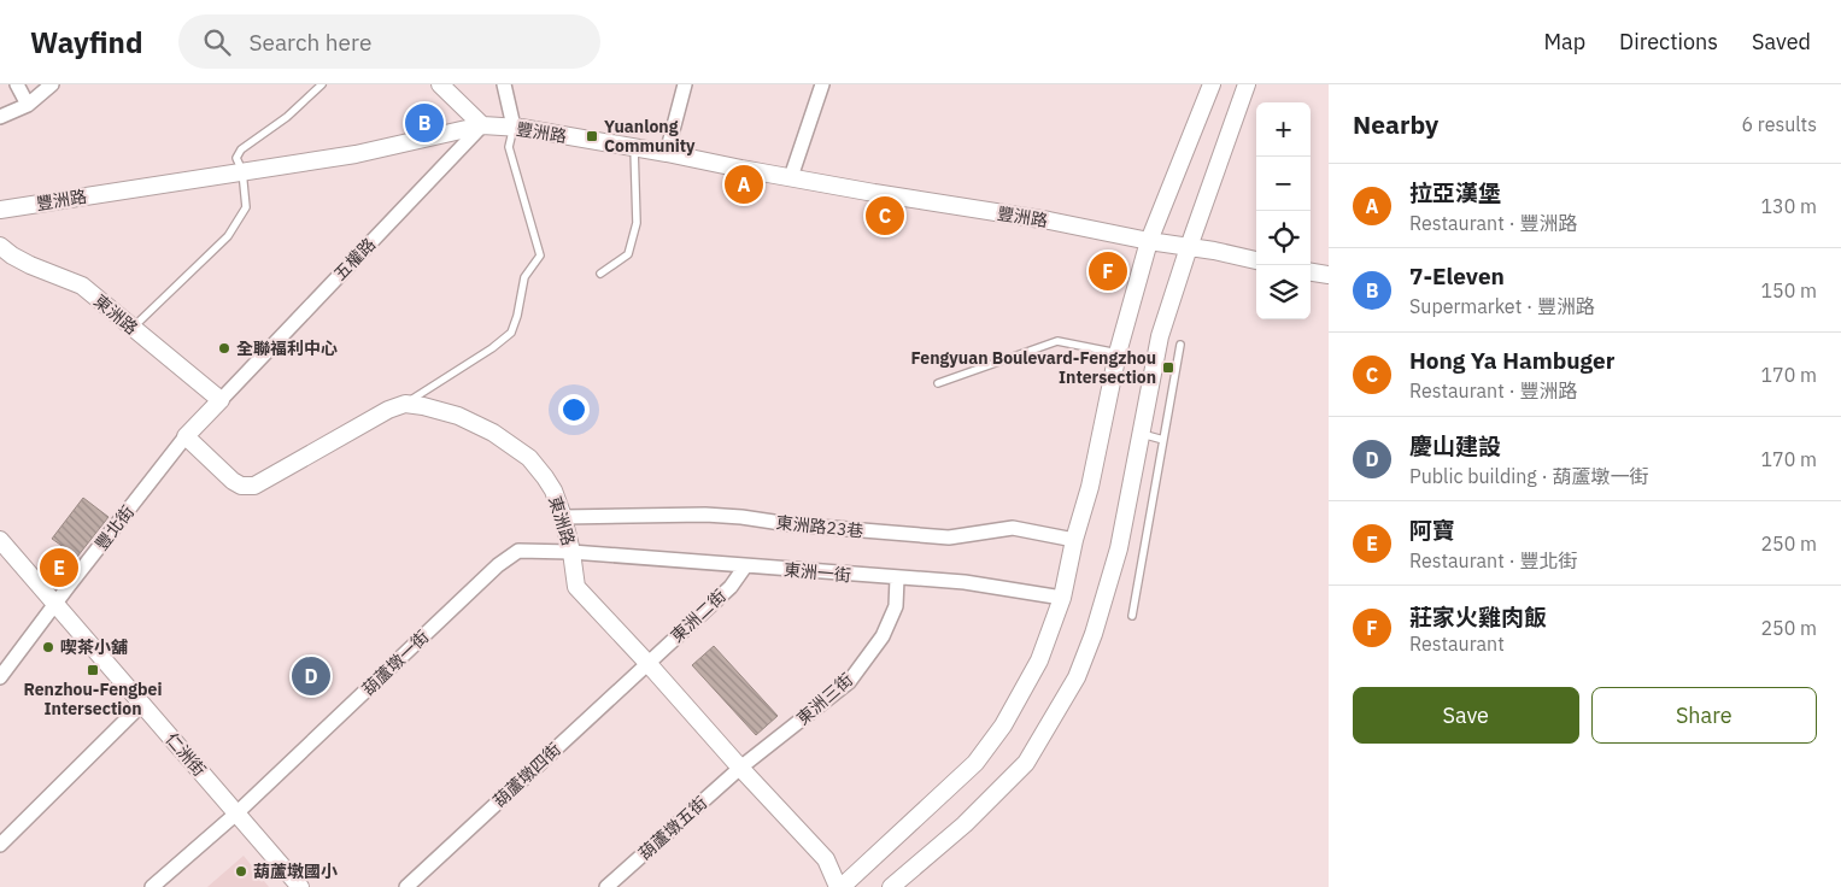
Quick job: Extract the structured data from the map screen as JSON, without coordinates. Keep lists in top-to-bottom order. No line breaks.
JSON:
{"streets":{"street":["豐洲路","五權路","東洲路","東洲路23巷","豐北街","東洲一街","東洲二街","葫蘆墩一街","東洲三街","仁洲街","葫蘆墩四街","葫蘆墩五街"]},"crossings":[["豐洲路","五權路"],["五權路","東洲路"],["五權路","豐北街"],["東洲路","東洲路23巷"],["東洲路","東洲一街"],["東洲路","東洲二街"],["東洲路","葫蘆墩一街"],["東洲路","東洲三街"],["東洲路","葫蘆墩四街"],["東洲路","葫蘆墩五街"],["豐北街","仁洲街"],["東洲一街","東洲二街"],["東洲一街","葫蘆墩一街"],["東洲一街","東洲三街"],["東洲二街","葫蘆墩四街"],["葫蘆墩一街","仁洲街"],["東洲三街","葫蘆墩五街"]],"places":{"transit":["Yuanlong Community","Fengyuan Boulevard-Fengzhou Intersection","Renzhou-Fengbei Intersection"],"other":["全聯福利中心","喫茶小舖","葫蘆墩國小"]},"page":{"header":"Wayfind","search":"Search here","nav":["Map","Directions","Saved"],"heading":["Nearby","6 results"],"pins":["B","A","C","F","E","D"],"map_buttons":["+","−"],"list":[{"mark":"A","name":"拉亞漢堡","note":"Restaurant · 豐洲路","value":"130 m"},{"mark":"B","name":"7-Eleven","note":"Supermarket · 豐洲路","value":"150 m"},{"mark":"C","name":"Hong Ya Hambuger","note":"Restaurant · 豐洲路","value":"170 m"},{"mark":"D","name":"慶山建設","note":"Public building · 葫蘆墩一街","value":"170 m"},{"mark":"E","name":"阿寶","note":"Restaurant · 豐北街","value":"250 m"},{"mark":"F","name":"莊家火雞肉飯","note":"Restaurant","value":"250 m"}],"buttons":["Save","Share"]}}
